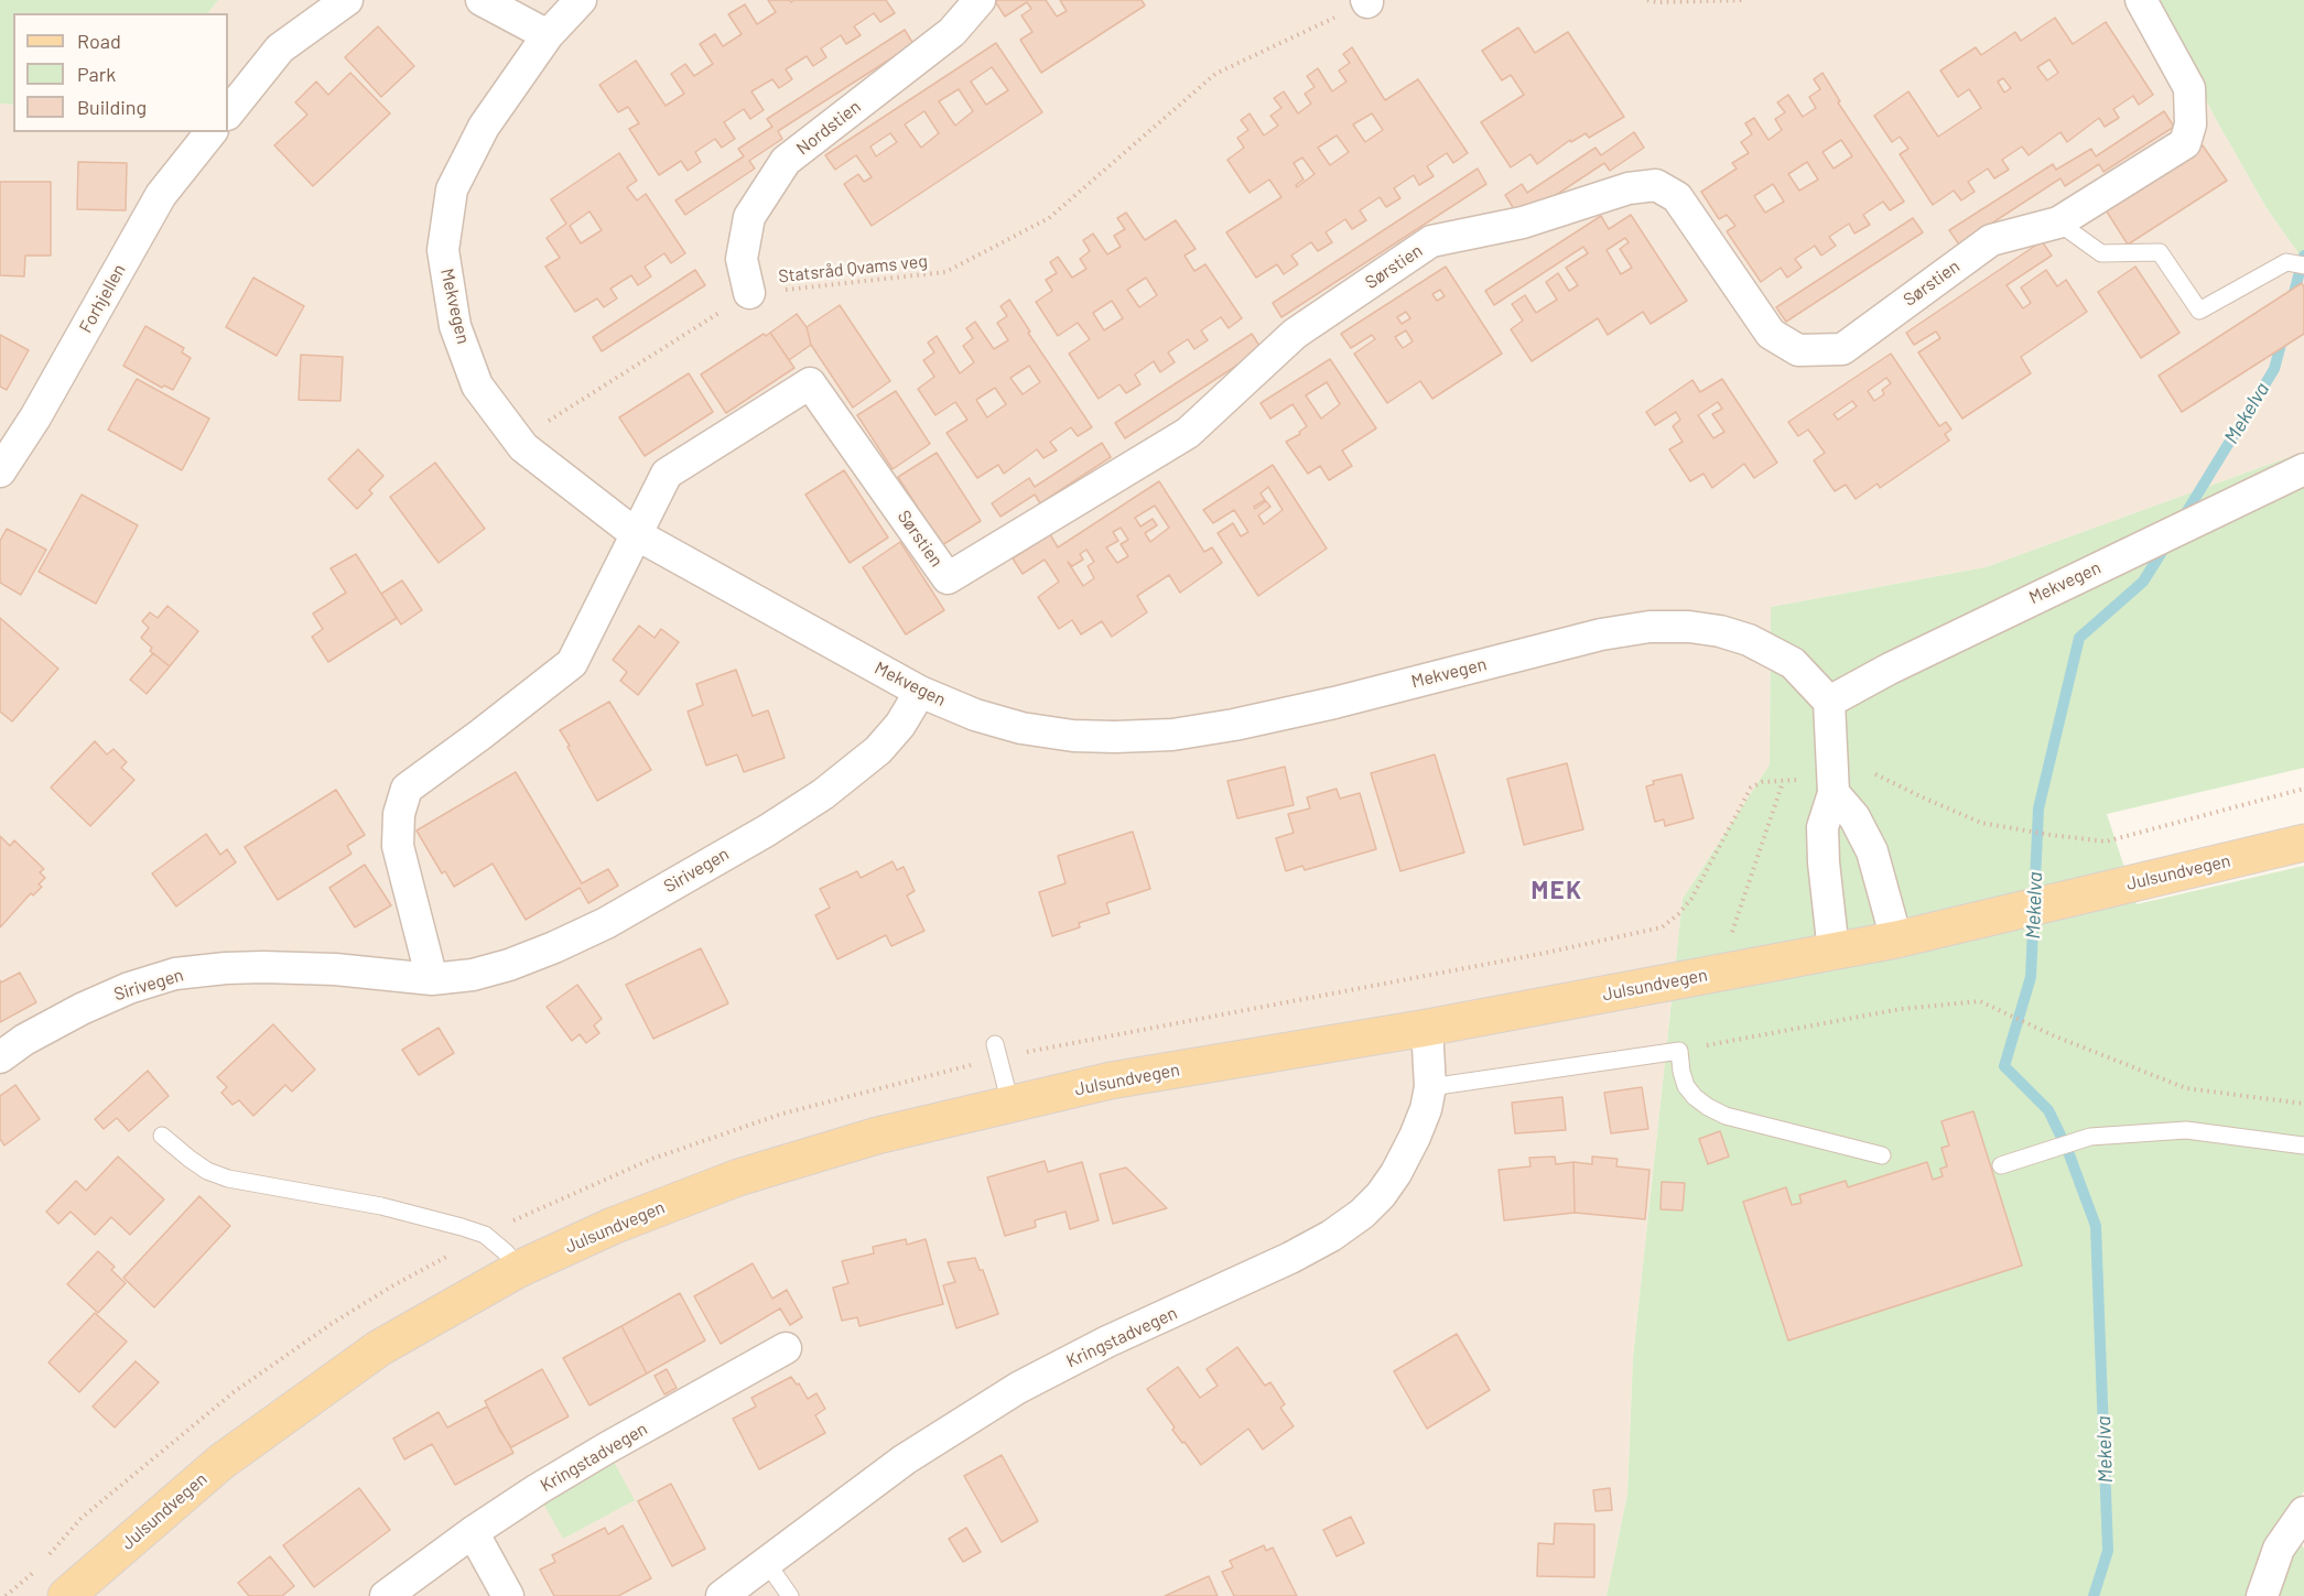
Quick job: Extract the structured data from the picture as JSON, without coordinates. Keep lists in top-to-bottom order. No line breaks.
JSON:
{"streets":{"main road":["Julsundvegen"],"street":["Nordstien","Sørstien","Forhjellen","Mekvegen","Sirivegen","Kringstadvegen"],"path":["Statsråd Qvams veg"]},"crossings":[["Nordstien","Statsråd Qvams veg"],["Sørstien","Mekvegen"],["Statsråd Qvams veg","Mekvegen"],["Mekvegen","Sirivegen"],["Julsundvegen","Kringstadvegen"]],"districts":["MEK"],"water":["Mekelva"],"legend":["Road","Park","Building"]}
